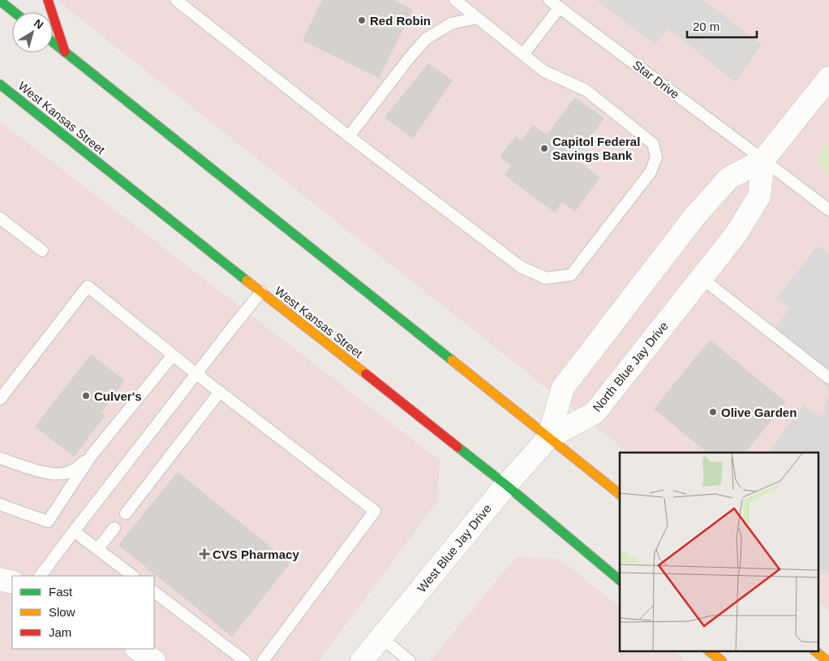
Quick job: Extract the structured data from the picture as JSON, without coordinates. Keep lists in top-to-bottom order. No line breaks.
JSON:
{"streets":{"highway":["West Kansas Street"],"street":["North Blue Jay Drive","West Blue Jay Drive"],"lane":["Star Drive"]},"crossings":[["Star Drive","North Blue Jay Drive"],["West Kansas Street","West Blue Jay Drive"],["North Blue Jay Drive","West Blue Jay Drive"]],"places":{"other":["Red Robin","Capitol Federal Savings Bank","Culver's","Olive Garden"],"health":["CVS Pharmacy"]},"legend":["Fast","Slow","Jam"],"scale_bar":"20 m","north":"top right"}
